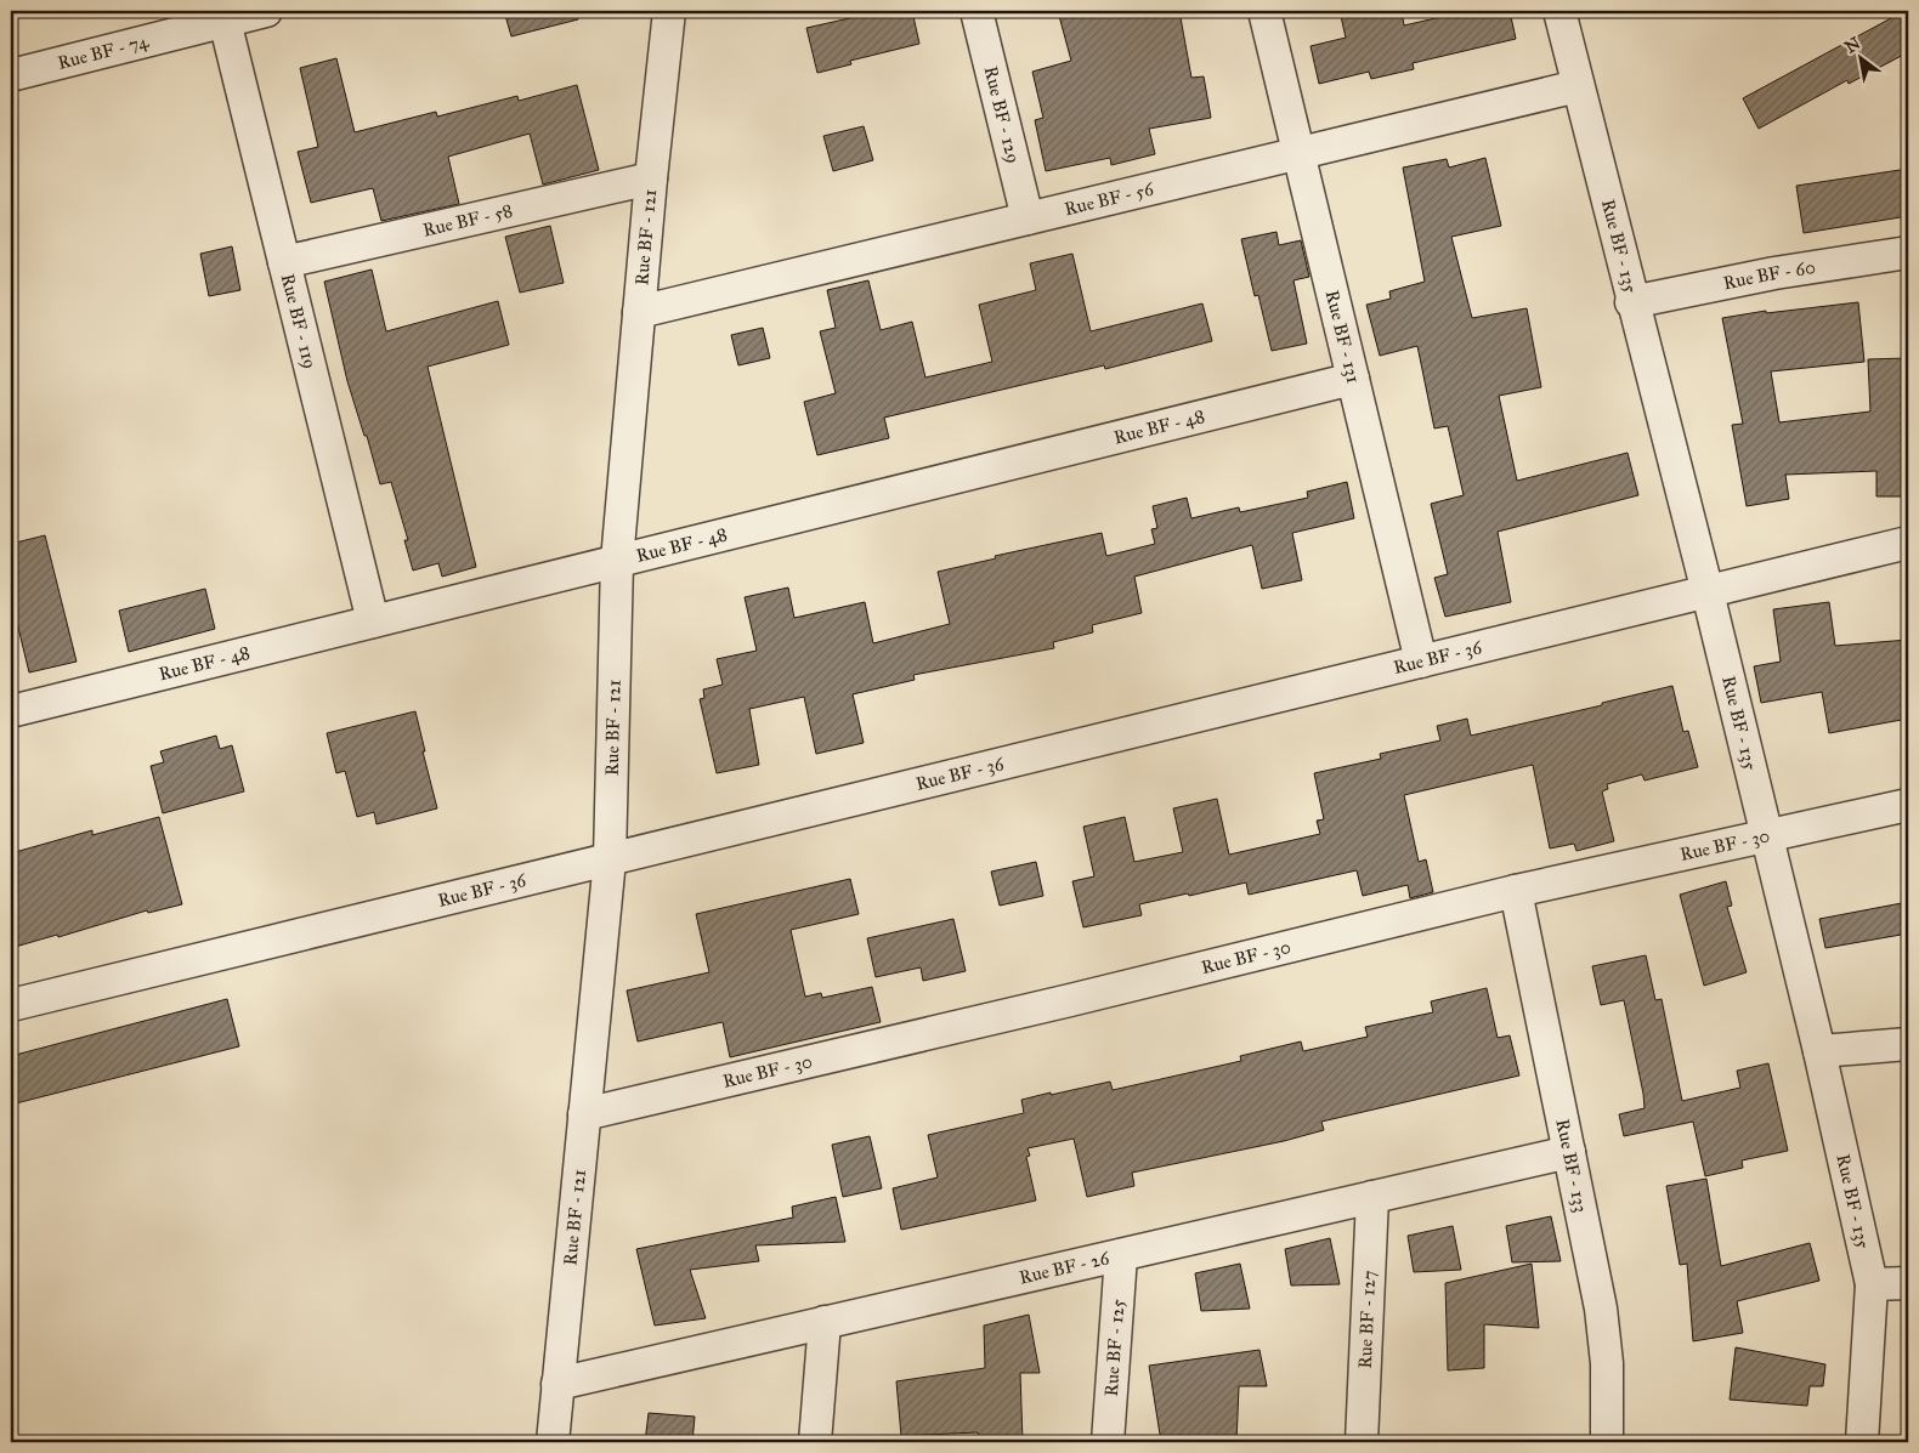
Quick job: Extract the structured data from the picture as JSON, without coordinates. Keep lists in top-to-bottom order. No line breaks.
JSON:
{"streets":{"street":["Rue BF - 74","Rue BF - 129","Rue BF - 56","Rue BF - 58","Rue BF - 121","Rue BF - 135","Rue BF - 60","Rue BF - 119","Rue BF - 131","Rue BF - 48","Rue BF - 36","Rue BF - 30","Rue BF - 133","Rue BF - 26","Rue BF - 127","Rue BF - 125"]},"crossings":[["Rue BF - 74","Rue BF - 119"],["Rue BF - 129","Rue BF - 56"],["Rue BF - 56","Rue BF - 121"],["Rue BF - 56","Rue BF - 135"],["Rue BF - 56","Rue BF - 131"],["Rue BF - 58","Rue BF - 121"],["Rue BF - 58","Rue BF - 119"],["Rue BF - 121","Rue BF - 48"],["Rue BF - 121","Rue BF - 36"],["Rue BF - 121","Rue BF - 30"],["Rue BF - 121","Rue BF - 26"],["Rue BF - 135","Rue BF - 60"],["Rue BF - 135","Rue BF - 36"],["Rue BF - 135","Rue BF - 30"],["Rue BF - 119","Rue BF - 48"],["Rue BF - 131","Rue BF - 48"],["Rue BF - 131","Rue BF - 36"],["Rue BF - 30","Rue BF - 133"],["Rue BF - 133","Rue BF - 26"],["Rue BF - 26","Rue BF - 127"],["Rue BF - 26","Rue BF - 125"]],"north":"top left"}
